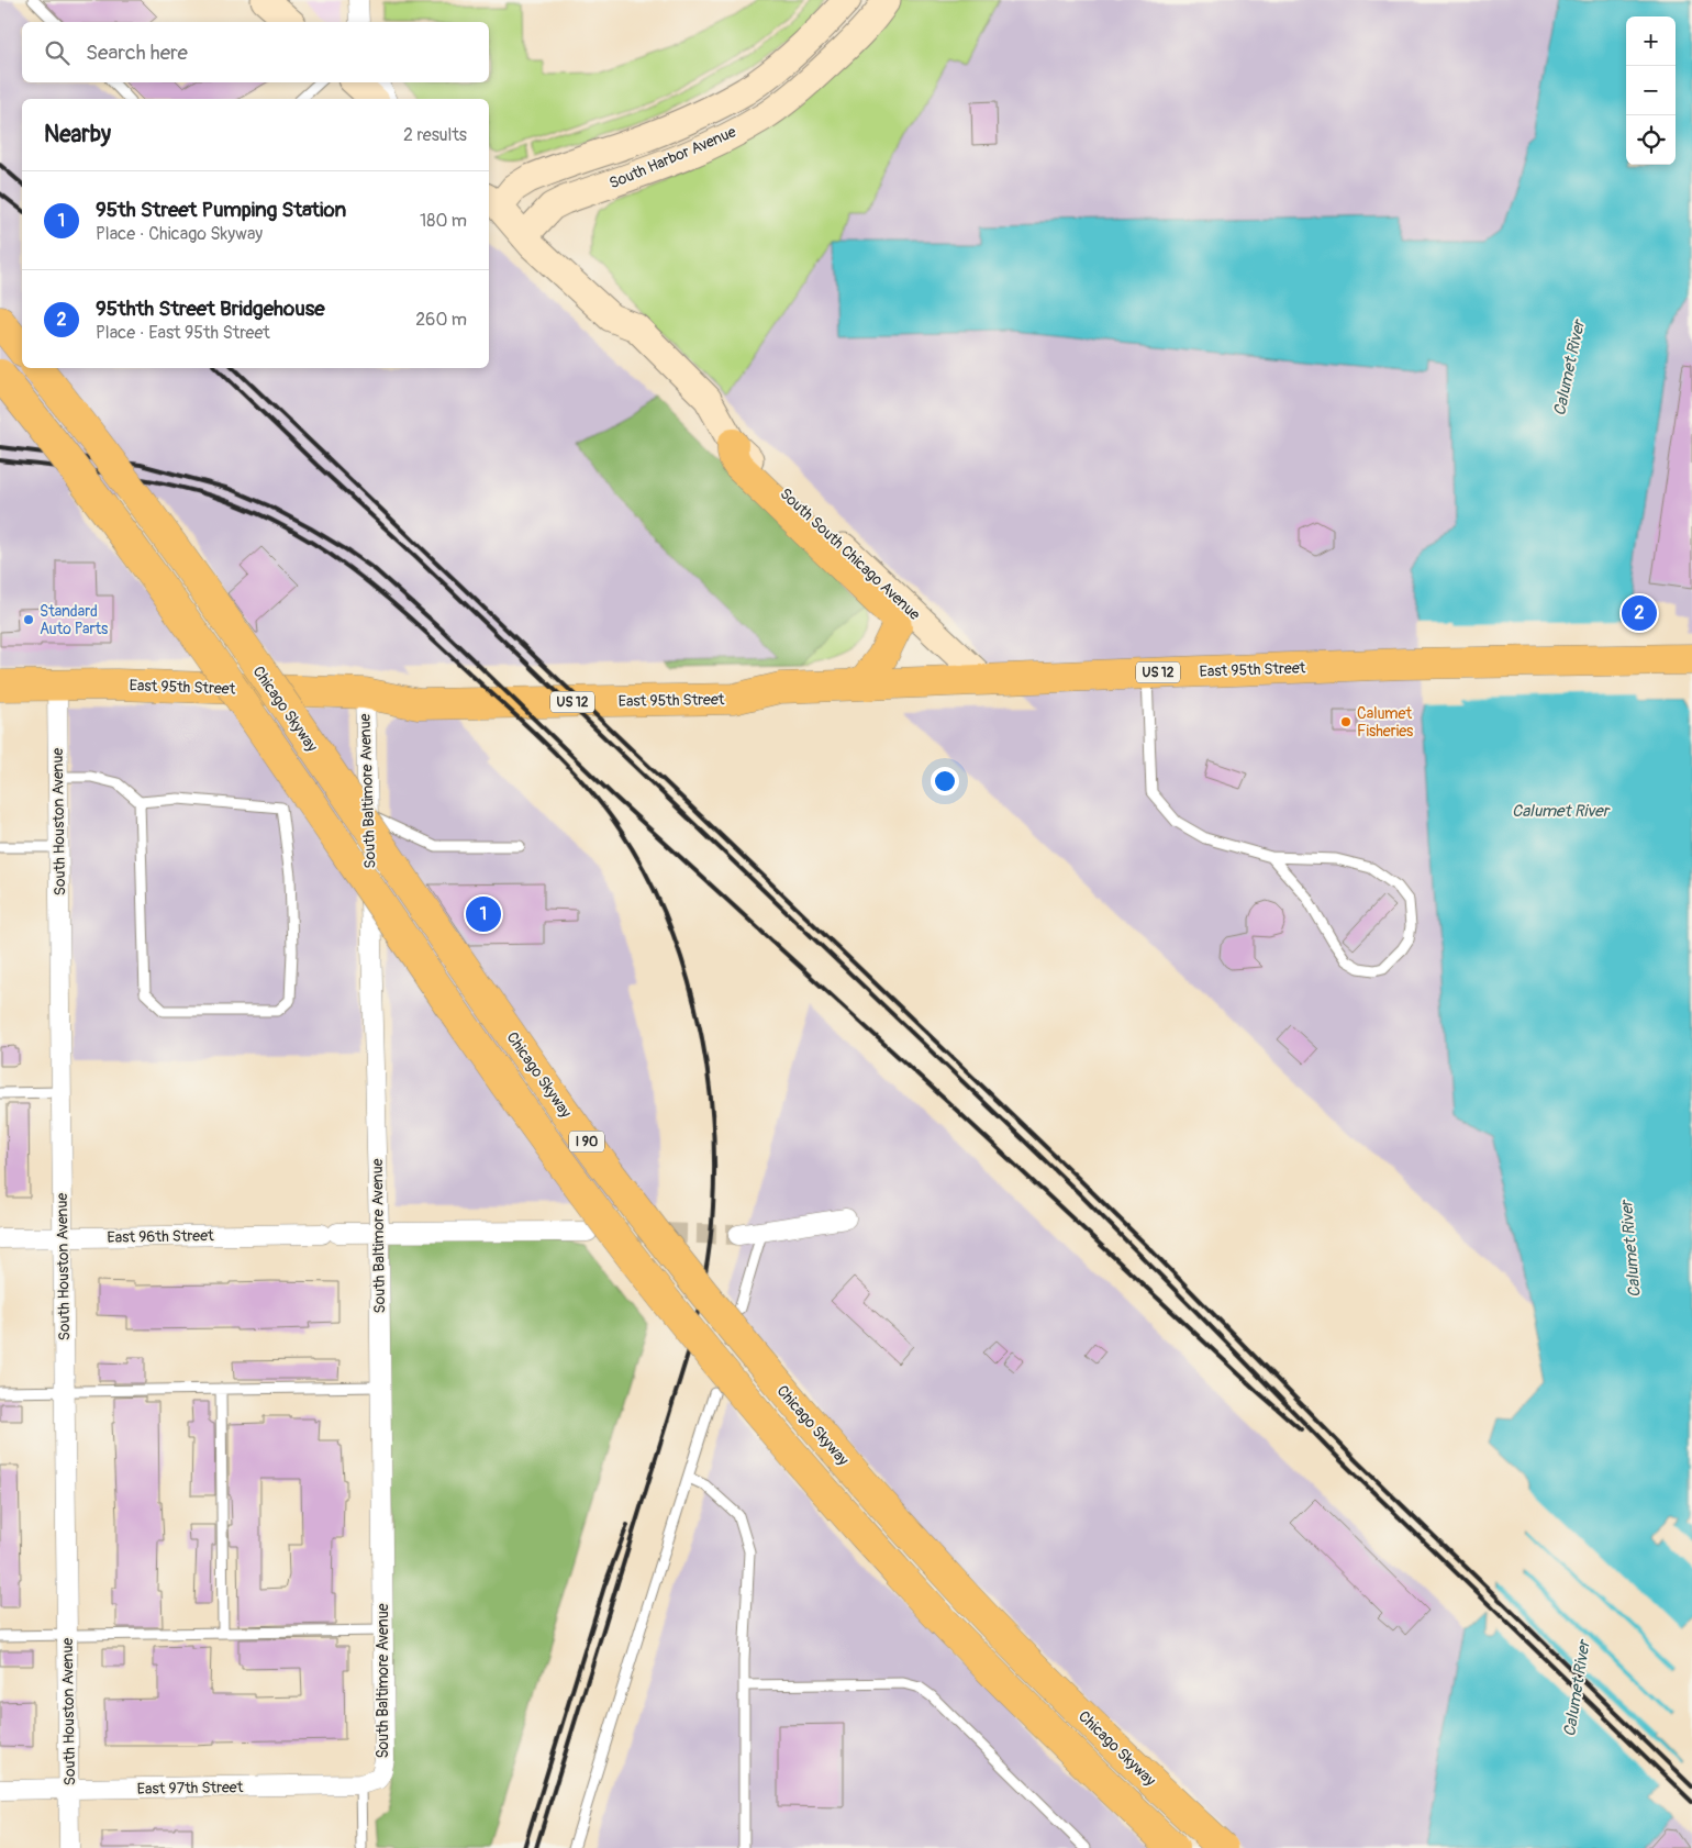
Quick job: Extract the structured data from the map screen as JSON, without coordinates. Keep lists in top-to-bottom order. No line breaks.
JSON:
{"streets":{"main road":["South Harbor Avenue","South South Chicago Avenue","East 95th Street","US 12","Chicago Skyway","I 90"],"street":["South Baltimore Avenue","South Houston Avenue","East 96th Street","East 97th Street"]},"crossings":[["South Harbor Avenue","South South Chicago Avenue"],["South South Chicago Avenue","East 95th Street"],["East 95th Street","South Baltimore Avenue"],["East 95th Street","South Houston Avenue"],["South Baltimore Avenue","East 96th Street"],["South Baltimore Avenue","East 97th Street"],["South Houston Avenue","East 96th Street"],["South Houston Avenue","East 97th Street"]],"water":["Calumet River"],"places":["Standard Auto Parts","Calumet Fisheries"],"page":{"map_buttons":["+","−"],"search":"Search here","heading":["Nearby","2 results"],"list":[{"mark":"1","name":"95th Street Pumping Station","note":"Place · Chicago Skyway","value":"180 m"},{"mark":"2","name":"95thth Street Bridgehouse","note":"Place · East 95th Street","value":"260 m"}],"pins":["2","1"]}}
